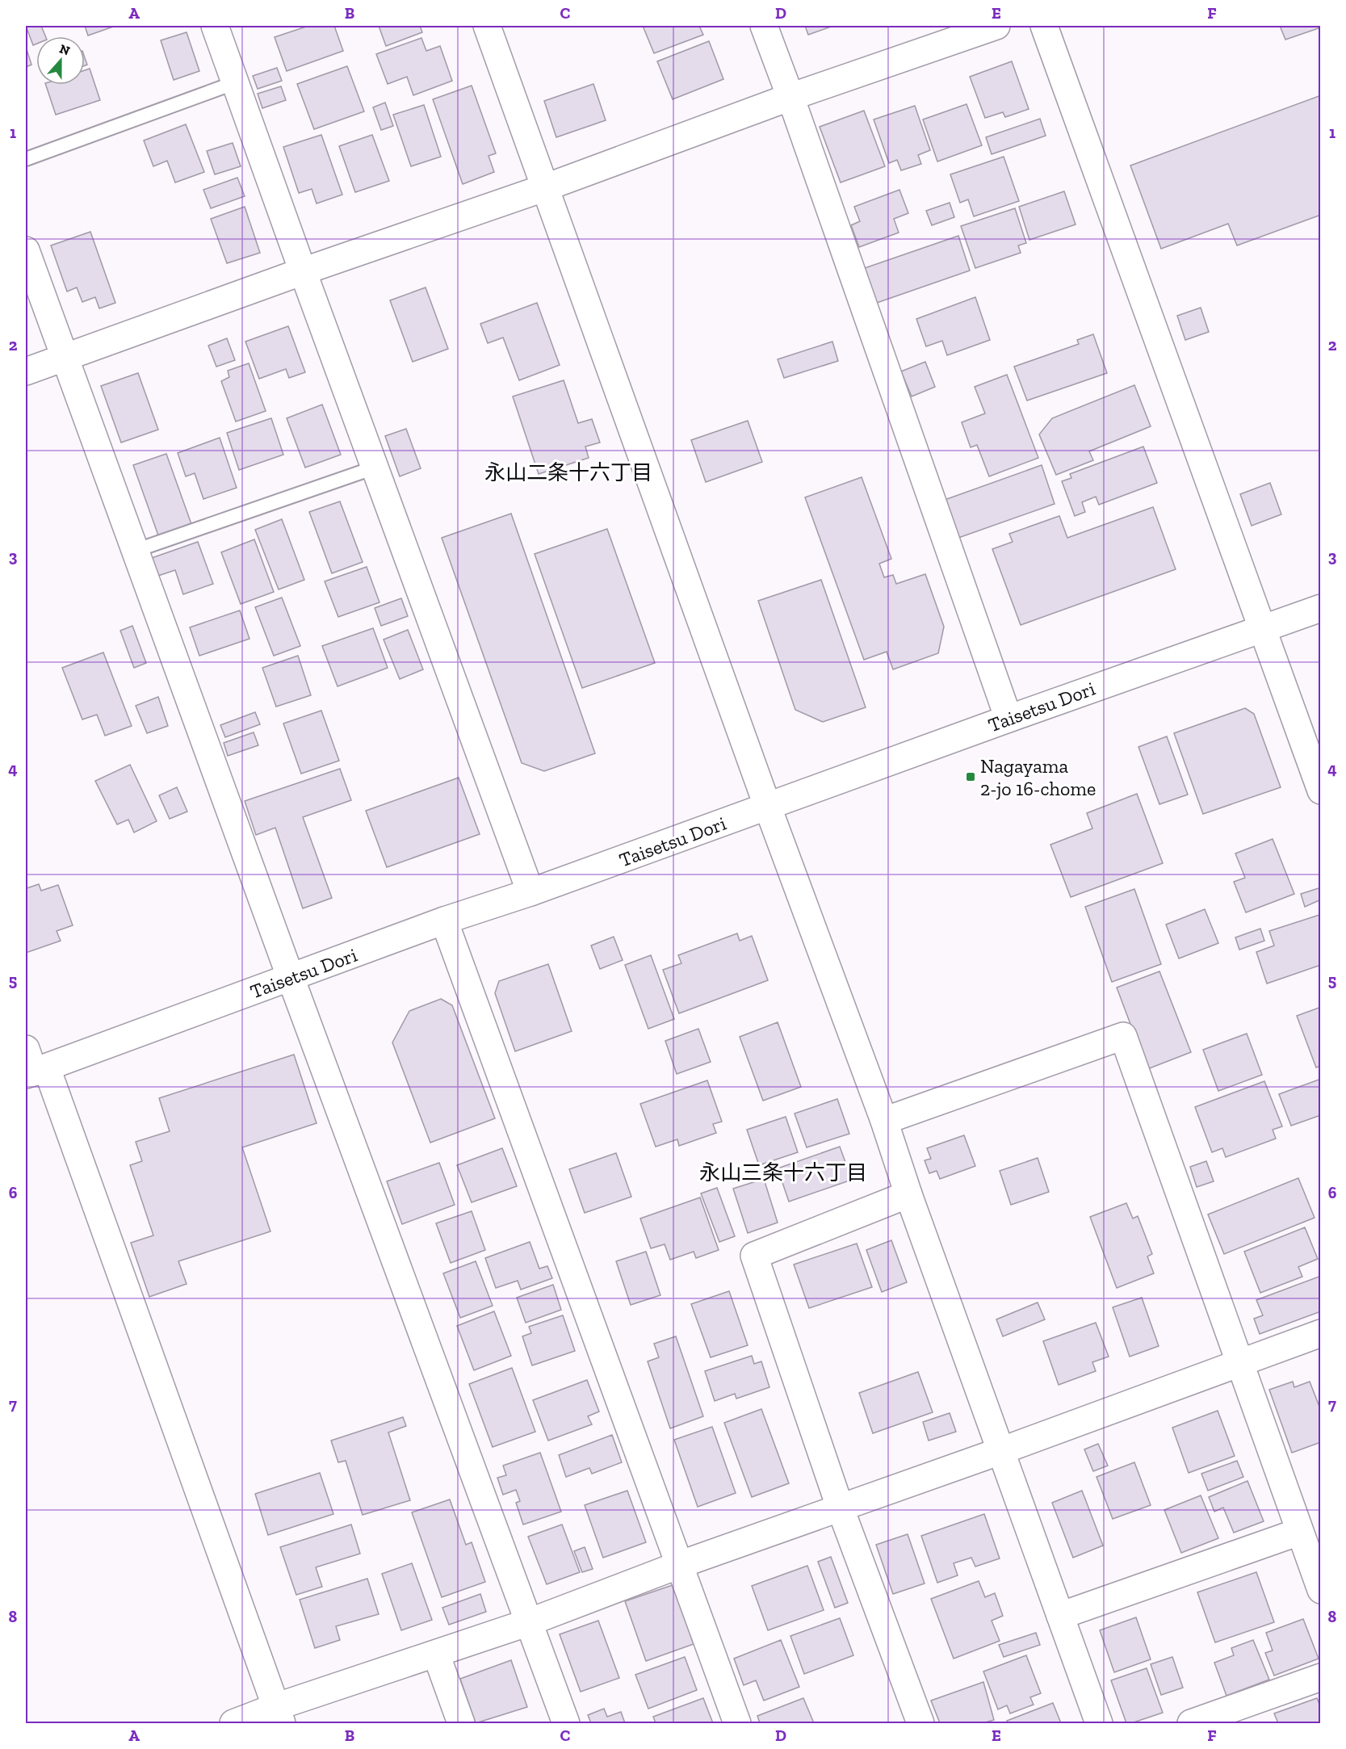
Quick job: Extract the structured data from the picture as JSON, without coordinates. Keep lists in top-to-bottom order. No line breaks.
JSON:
{"streets":{"main road":["Taisetsu Dori"]},"districts":["永山二条十六丁目","永山三条十六丁目"],"places":{"transit":["Nagayama 2-jo 16-chome"]},"north":"top","grid":{"columns":["A","B","C","D","E","F"],"rows":["1","2","3","4","5","6","7","8"]}}
